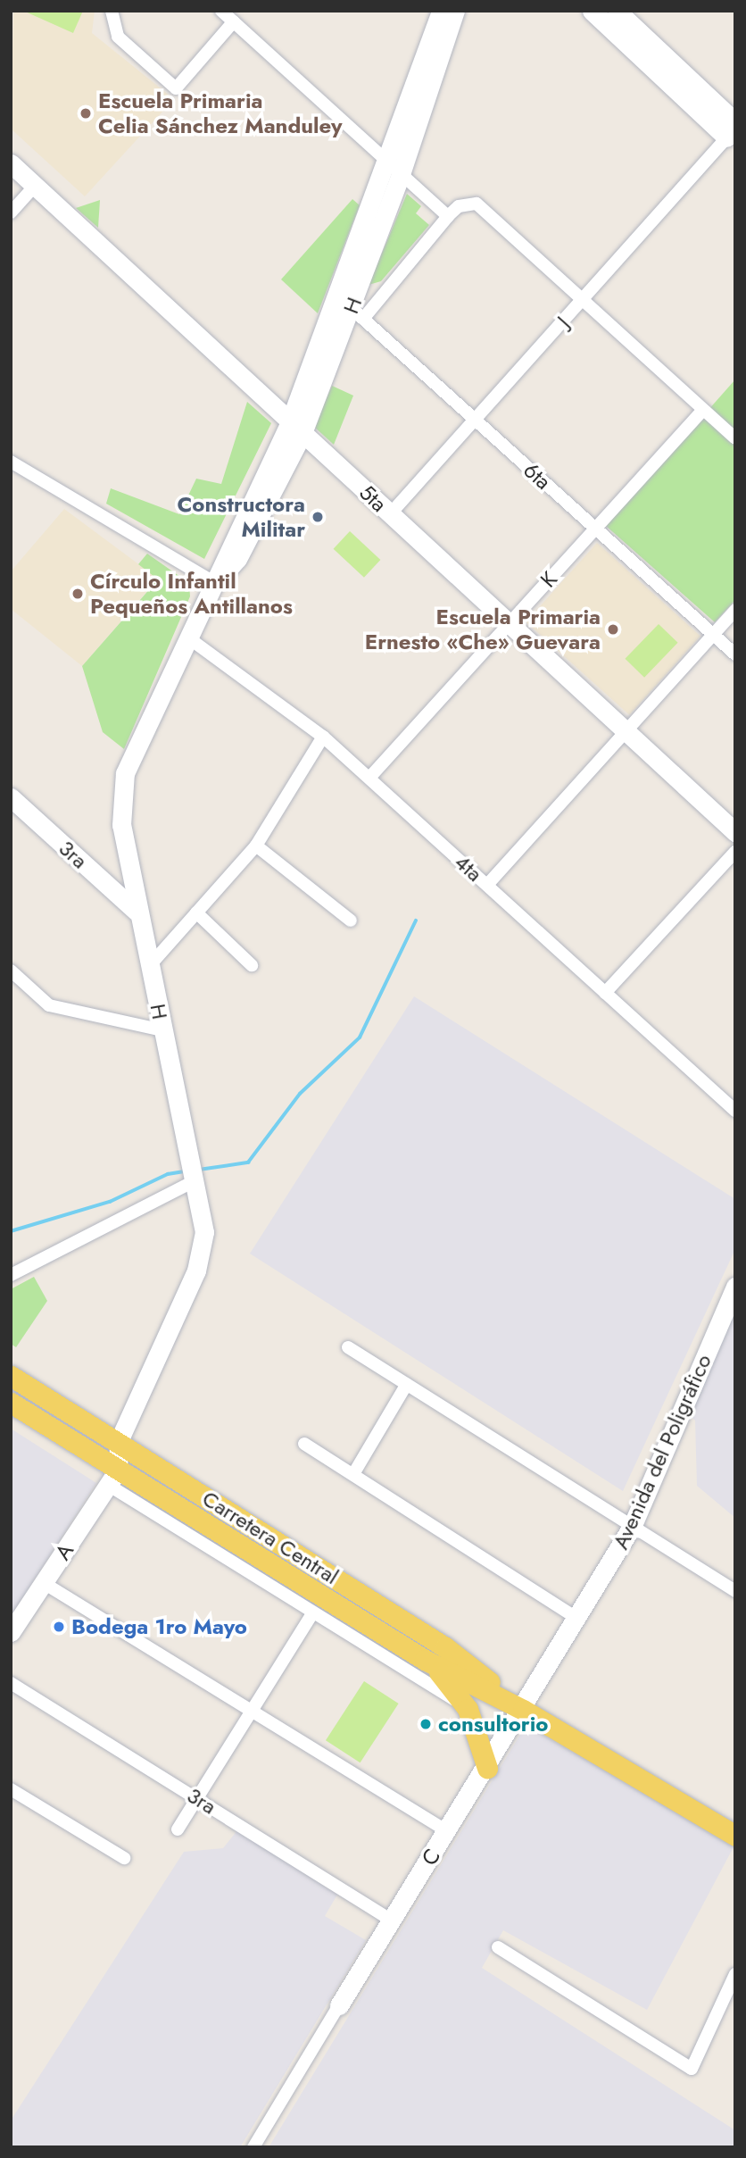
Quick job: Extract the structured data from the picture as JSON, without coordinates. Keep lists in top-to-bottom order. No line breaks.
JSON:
{"streets":{"main road":["Carretera Central"],"street":["H","J","6ta","5ta","K","3ra","4ta","Avenida del Poligráfico","A","C"]},"crossings":[["H","6ta"],["H","5ta"],["H","3ra"],["H","4ta"],["H","Carretera Central"],["J","6ta"],["J","5ta"],["6ta","K"],["5ta","K"],["K","4ta"],["3ra","C"],["Avenida del Poligráfico","Carretera Central"],["Avenida del Poligráfico","C"],["Carretera Central","A"],["Carretera Central","C"]],"places":["Escuela Primaria Celia Sánchez Manduley","Constructora Militar","Círculo Infantil Pequeños Antillanos","Escuela Primaria Ernesto «Che» Guevara","Bodega 1ro Mayo","consultorio"]}
